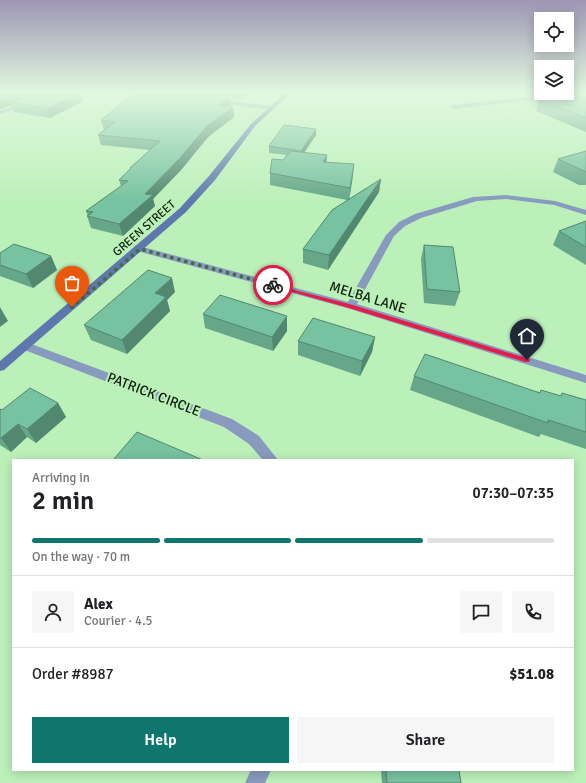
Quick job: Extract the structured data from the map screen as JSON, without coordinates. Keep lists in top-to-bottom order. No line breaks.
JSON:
{"streets":{"street":["GREEN STREET","MELBA LANE","PATRICK CIRCLE"]},"crossings":[["GREEN STREET","MELBA LANE"],["GREEN STREET","PATRICK CIRCLE"]],"page":{"heading":["2 min","Arriving in","07:30–07:35"],"panel":["Alex","Courier · 4.5","Order #8987","$51.08"],"bar":"On the way · 70 m","buttons":["Help","Share"]}}
